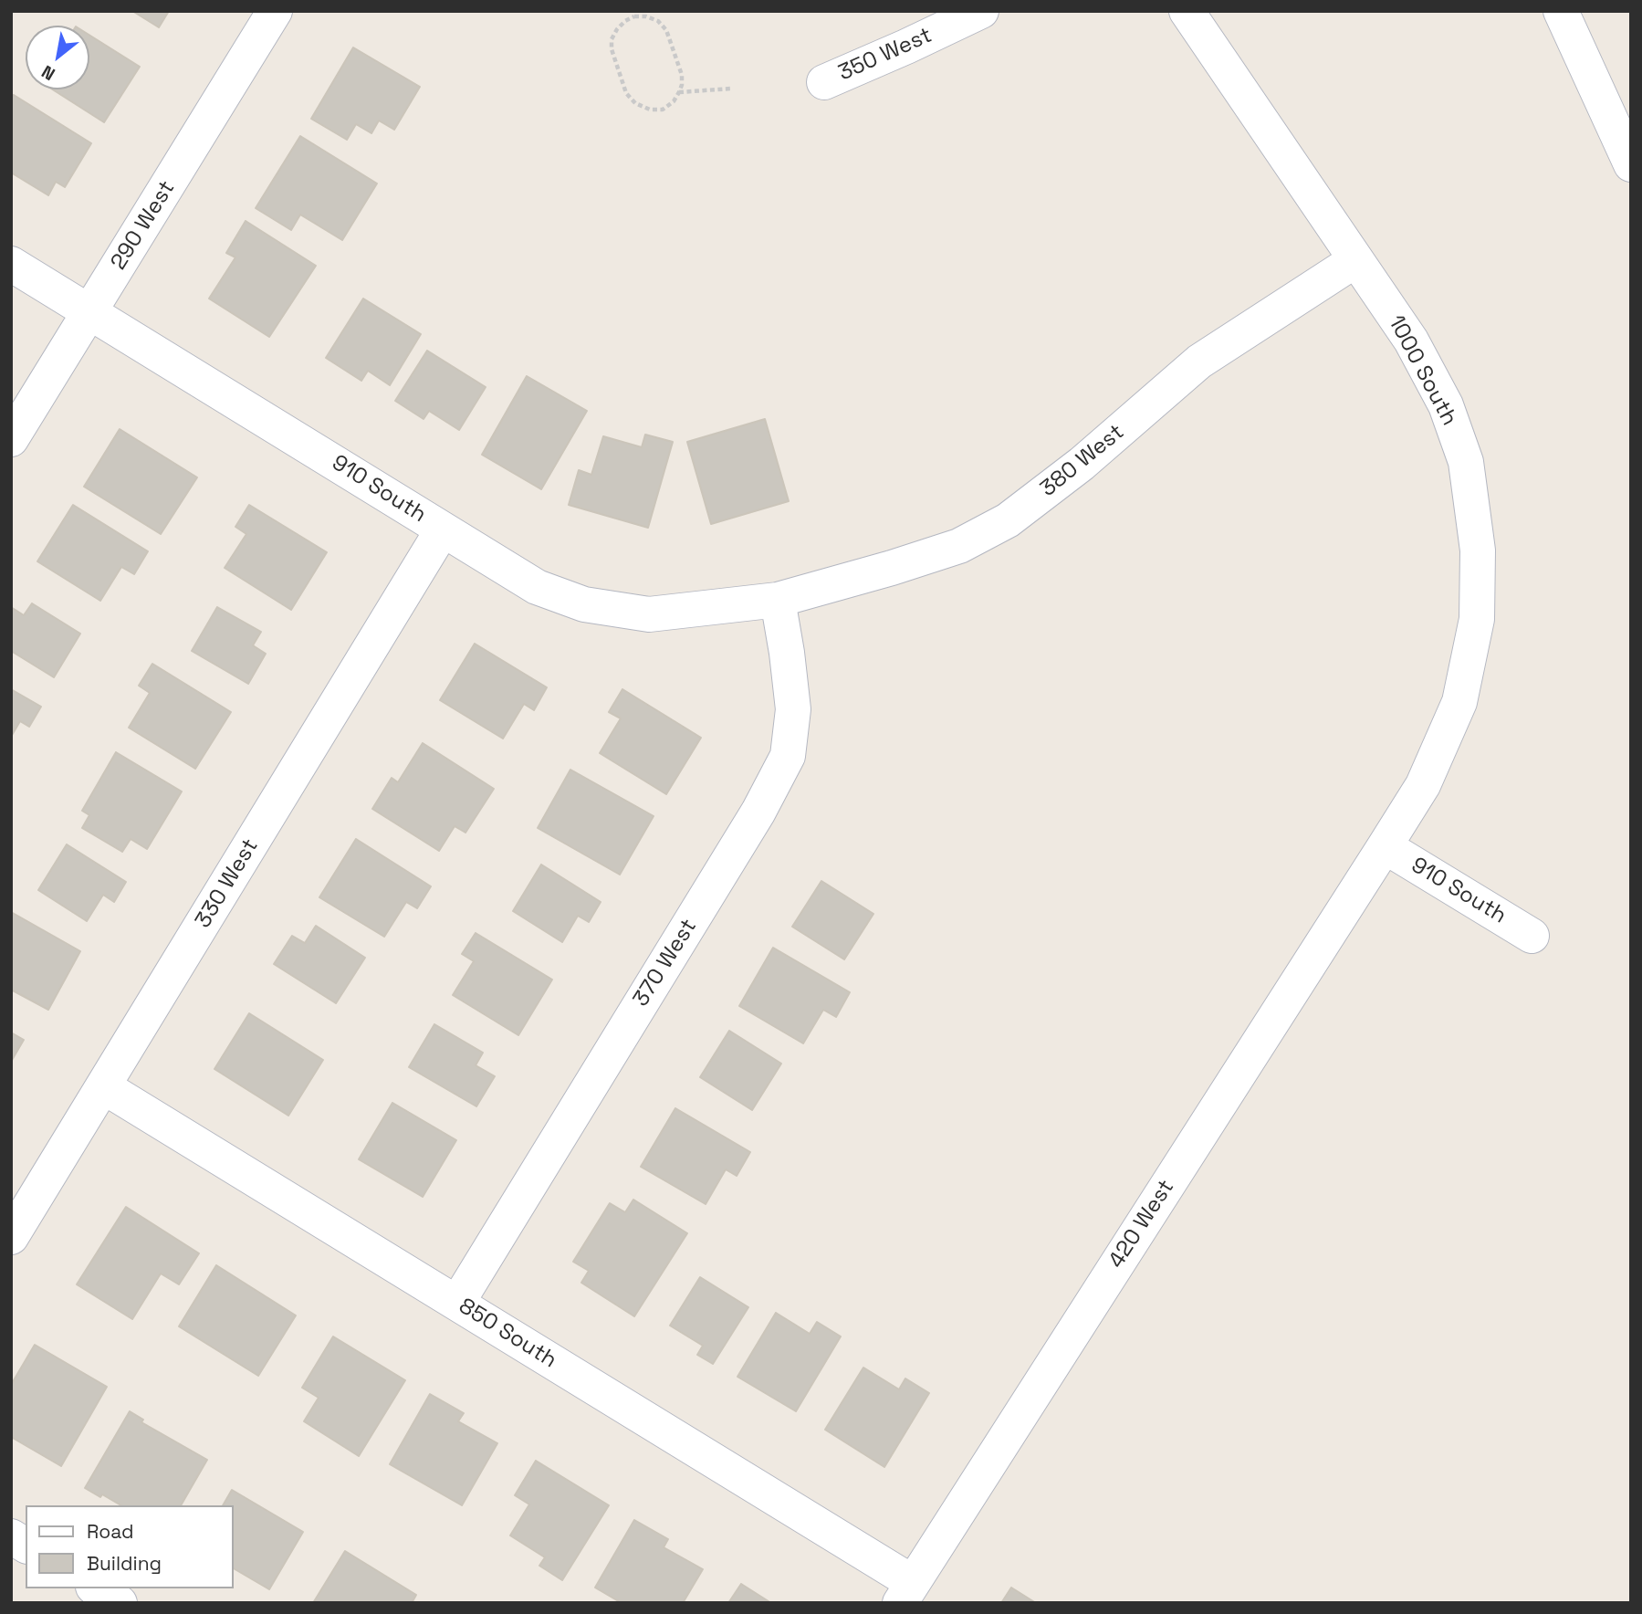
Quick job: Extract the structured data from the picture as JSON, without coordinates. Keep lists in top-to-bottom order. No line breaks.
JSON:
{"streets":{"street":["350 West","290 West","1000 South","380 West","910 South","330 West","370 West","420 West","850 South"]},"crossings":[["290 West","910 South"],["1000 South","380 West"],["1000 South","910 South"],["1000 South","420 West"],["380 West","910 South"],["380 West","370 West"],["910 South","330 West"],["910 South","370 West"],["910 South","420 West"],["330 West","850 South"],["370 West","850 South"],["420 West","850 South"]],"legend":["Road","Building"],"north":"bottom left"}
